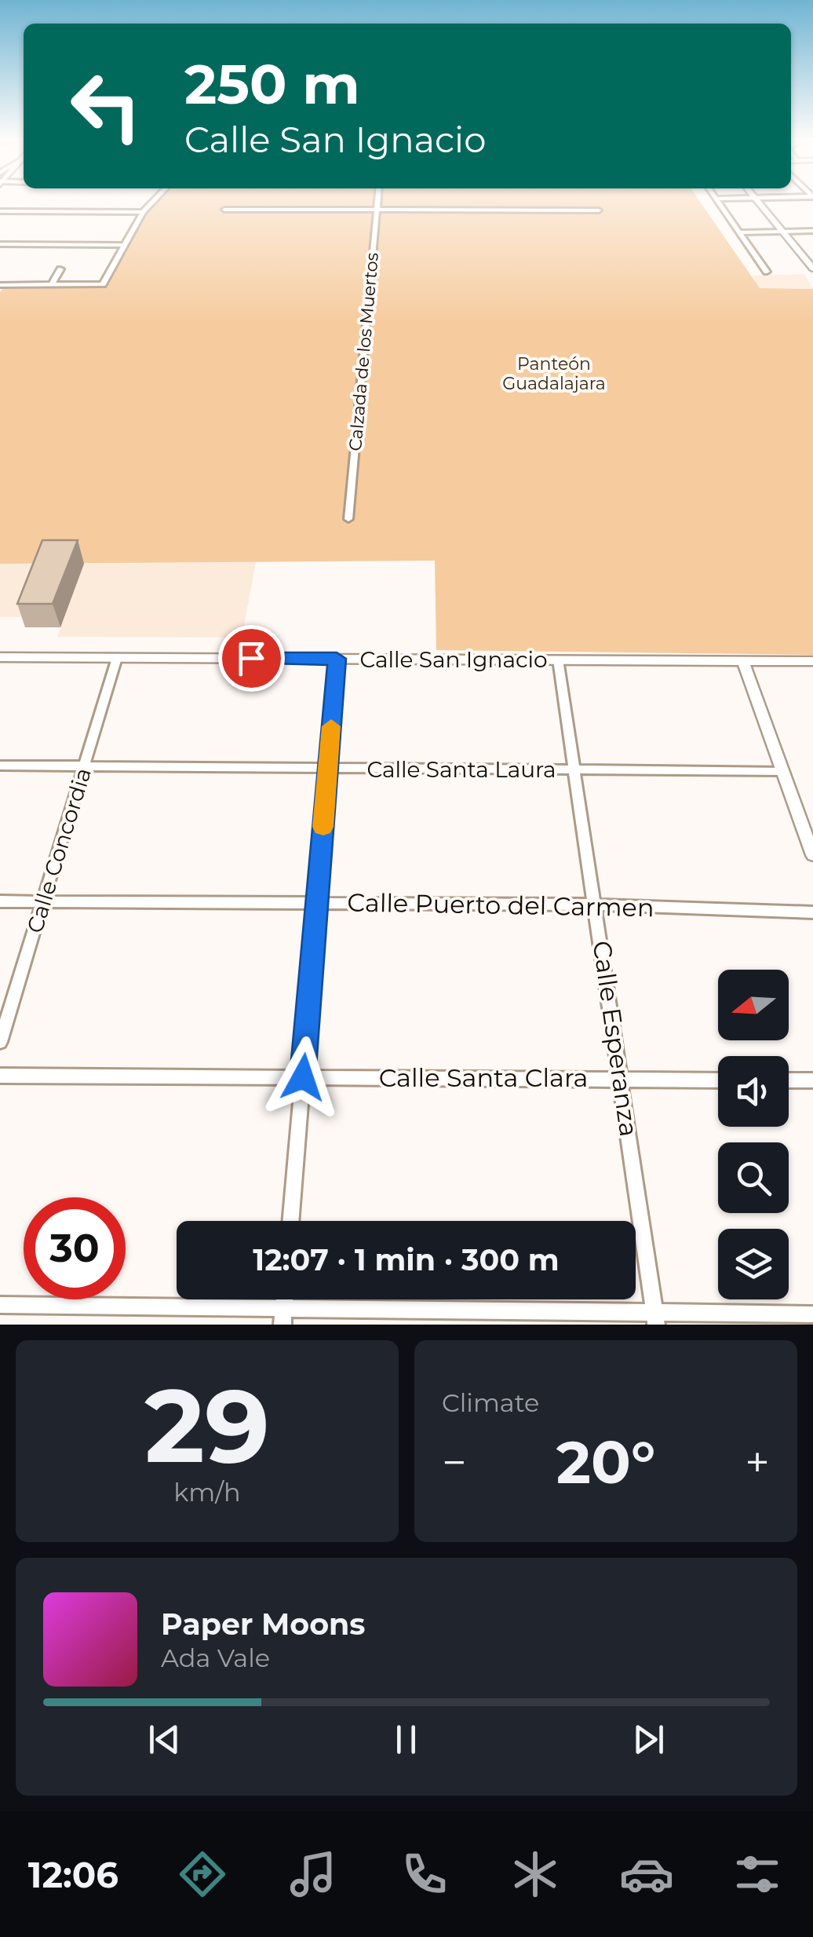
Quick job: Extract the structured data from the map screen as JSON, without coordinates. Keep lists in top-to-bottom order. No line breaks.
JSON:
{"streets":{"street":["Calzada de los Muertos","Calle San Ignacio","Calle Santa Laura","Calle Concordia","Calle Puerto del Carmen","Calle Esperanza","Calle Santa Clara"]},"crossings":[["Calle San Ignacio","Calle Concordia"],["Calle San Ignacio","Calle Esperanza"],["Calle Santa Laura","Calle Concordia"],["Calle Santa Laura","Calle Esperanza"],["Calle Concordia","Calle Puerto del Carmen"],["Calle Puerto del Carmen","Calle Esperanza"],["Calle Esperanza","Calle Santa Clara"]],"parks":["Panteón Guadalajara"],"north":"left","page":{"turn":["250 m","Calle San Ignacio"],"limit":"30","trip":"12:07 · 1 min · 300 m","tile":[["29","km/h"],"Climate"],"heat":["−","20°","+"],"song":["Paper Moons","Ada Vale"],"tabs":"12:06"}}
